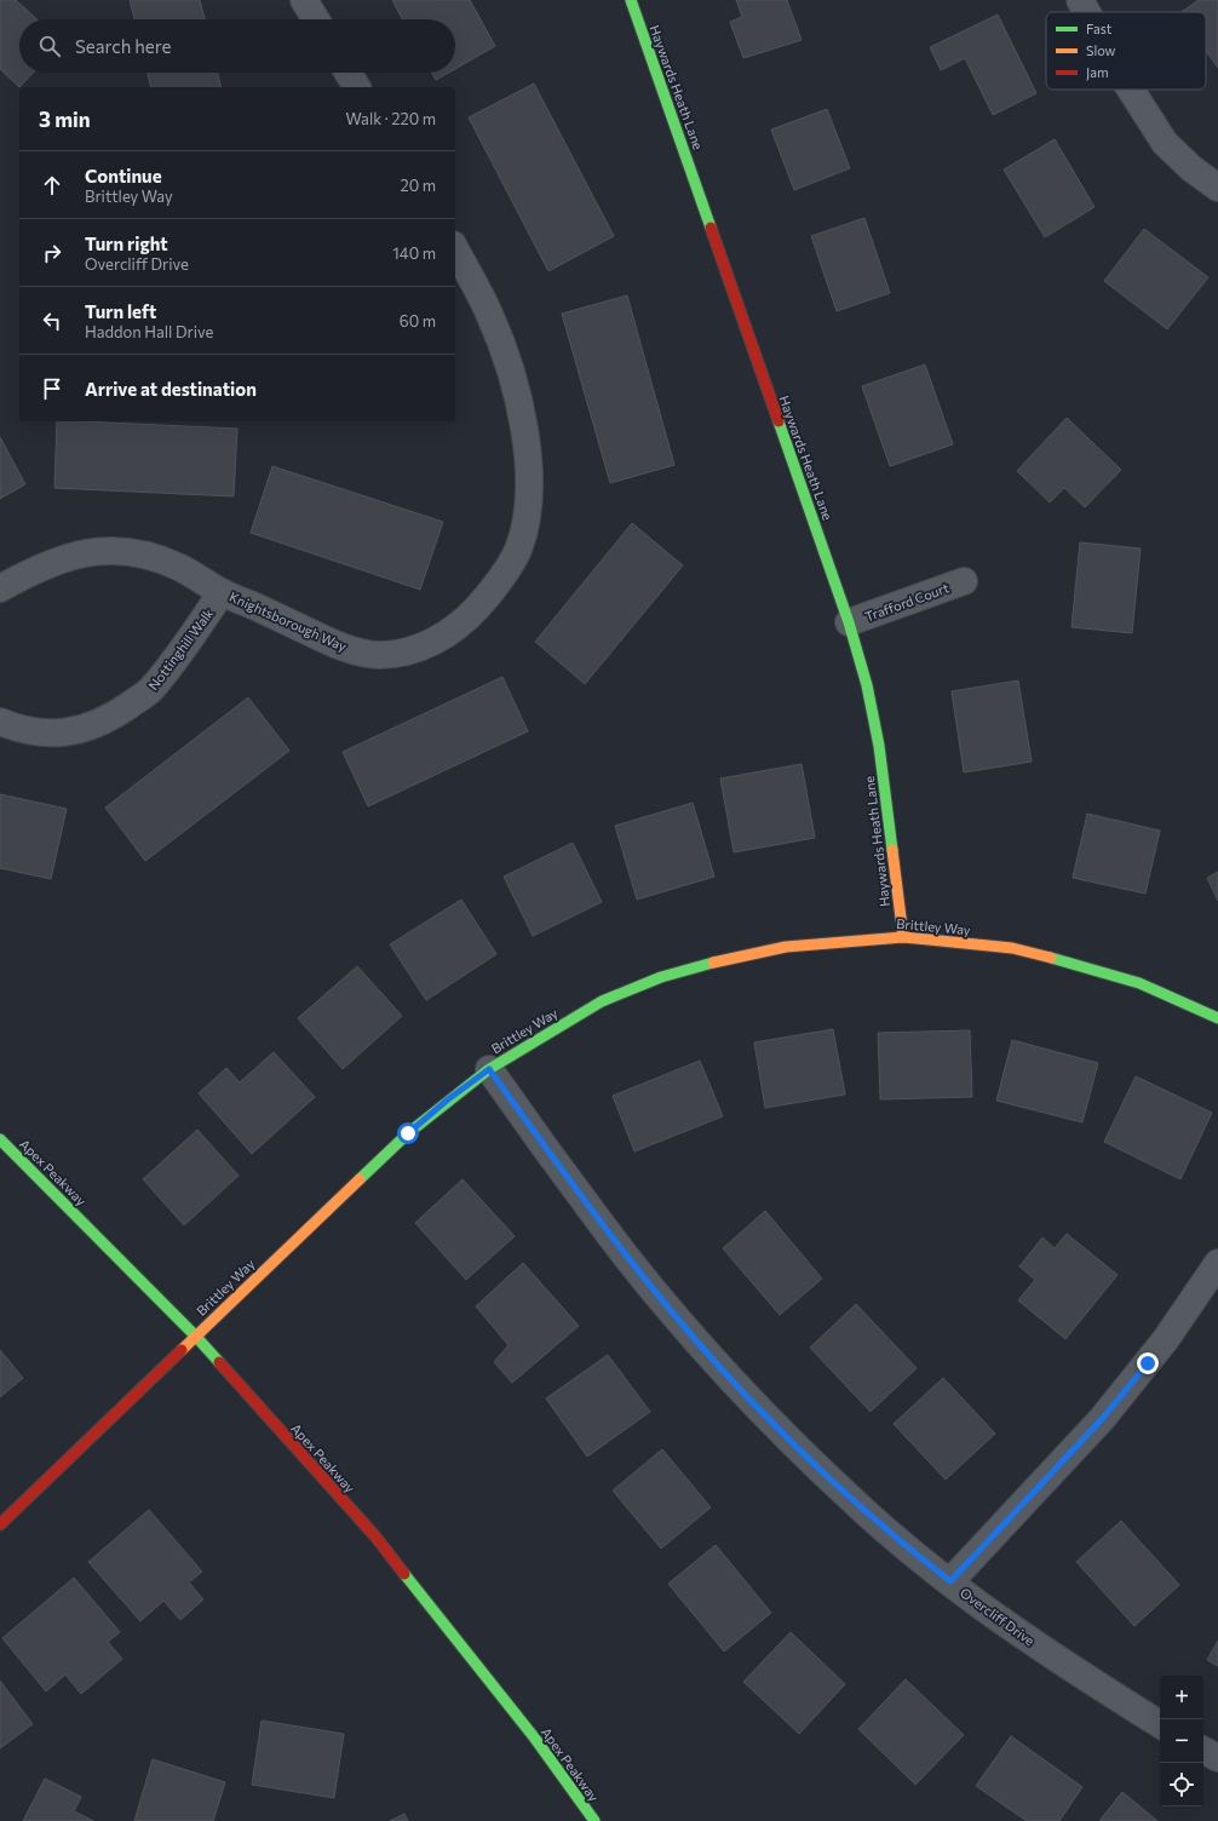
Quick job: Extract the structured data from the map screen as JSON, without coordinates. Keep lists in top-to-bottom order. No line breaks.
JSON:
{"streets":{"street":["Haywards Heath Lane","Trafford Court","Knightsborough Way","Nottinghill Walk","Brittley Way","Apex Peakway","Overcliff Drive"]},"crossings":[["Haywards Heath Lane","Trafford Court"],["Haywards Heath Lane","Brittley Way"],["Knightsborough Way","Nottinghill Walk"],["Brittley Way","Apex Peakway"],["Brittley Way","Overcliff Drive"]],"legend":["Fast","Slow","Jam"],"page":{"search":"Search here","heading":["3 min","Walk · 220 m"],"list":[["Continue","Brittley Way","20 m"],["Turn right","Overcliff Drive","140 m"],["Turn left","Haddon Hall Drive","60 m"],"Arrive at destination"],"map_buttons":["+","−"]}}
